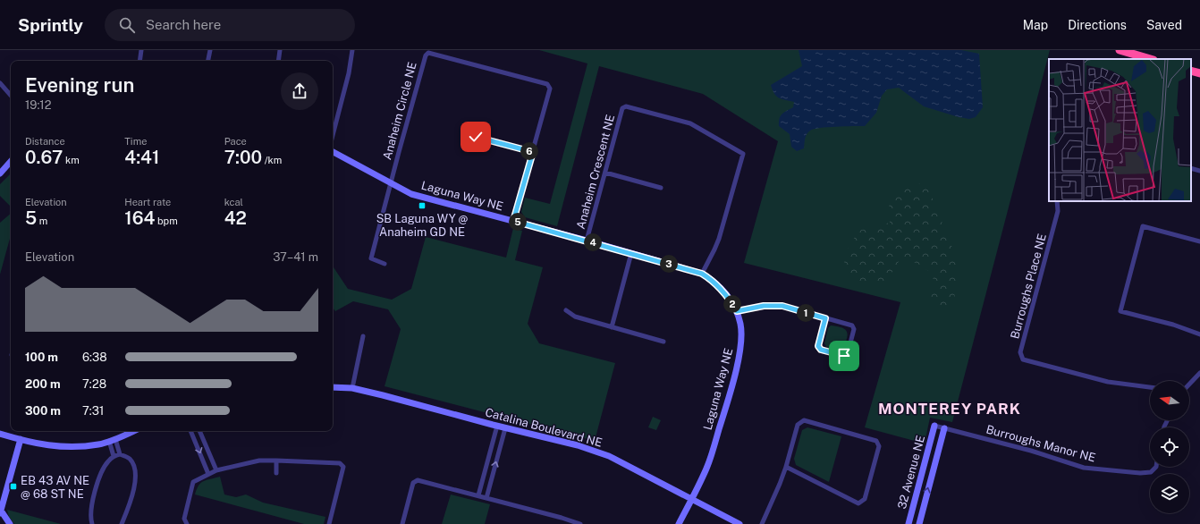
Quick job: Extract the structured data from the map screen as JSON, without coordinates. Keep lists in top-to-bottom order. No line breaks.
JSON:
{"streets":{"street":["Anaheim Circle NE","Anaheim Crescent NE","Laguna Way NE","Burroughs Place NE","Catalina Boulevard NE","Burroughs Manor NE","32 Avenue NE"]},"crossings":[["Anaheim Circle NE","Laguna Way NE"],["Anaheim Crescent NE","Laguna Way NE"],["Laguna Way NE","Catalina Boulevard NE"],["Burroughs Manor NE","32 Avenue NE"]],"districts":["MONTEREY PARK"],"places":{"transit":["SB Laguna WY @ Anaheim GD NE","EB 43 AV NE @ 68 ST NE"]},"north":"left","page":{"header":"Sprintly","search":"Search here","nav":["Map","Directions","Saved"],"heading":["Evening run","19:12"],"stats":[["Distance","0.67 km"],["Time","4:41"],["Pace","7:00 /km"],["Elevation","5 m"],["Heart rate","164 bpm"],["kcal","42"]],"pins":["6","5","4","3","2","1"],"chart":["Elevation","37–41 m"],"list":[{"name":"100 m","note":"6:38"},{"name":"200 m","note":"7:28"},{"name":"300 m","note":"7:31"}]}}
